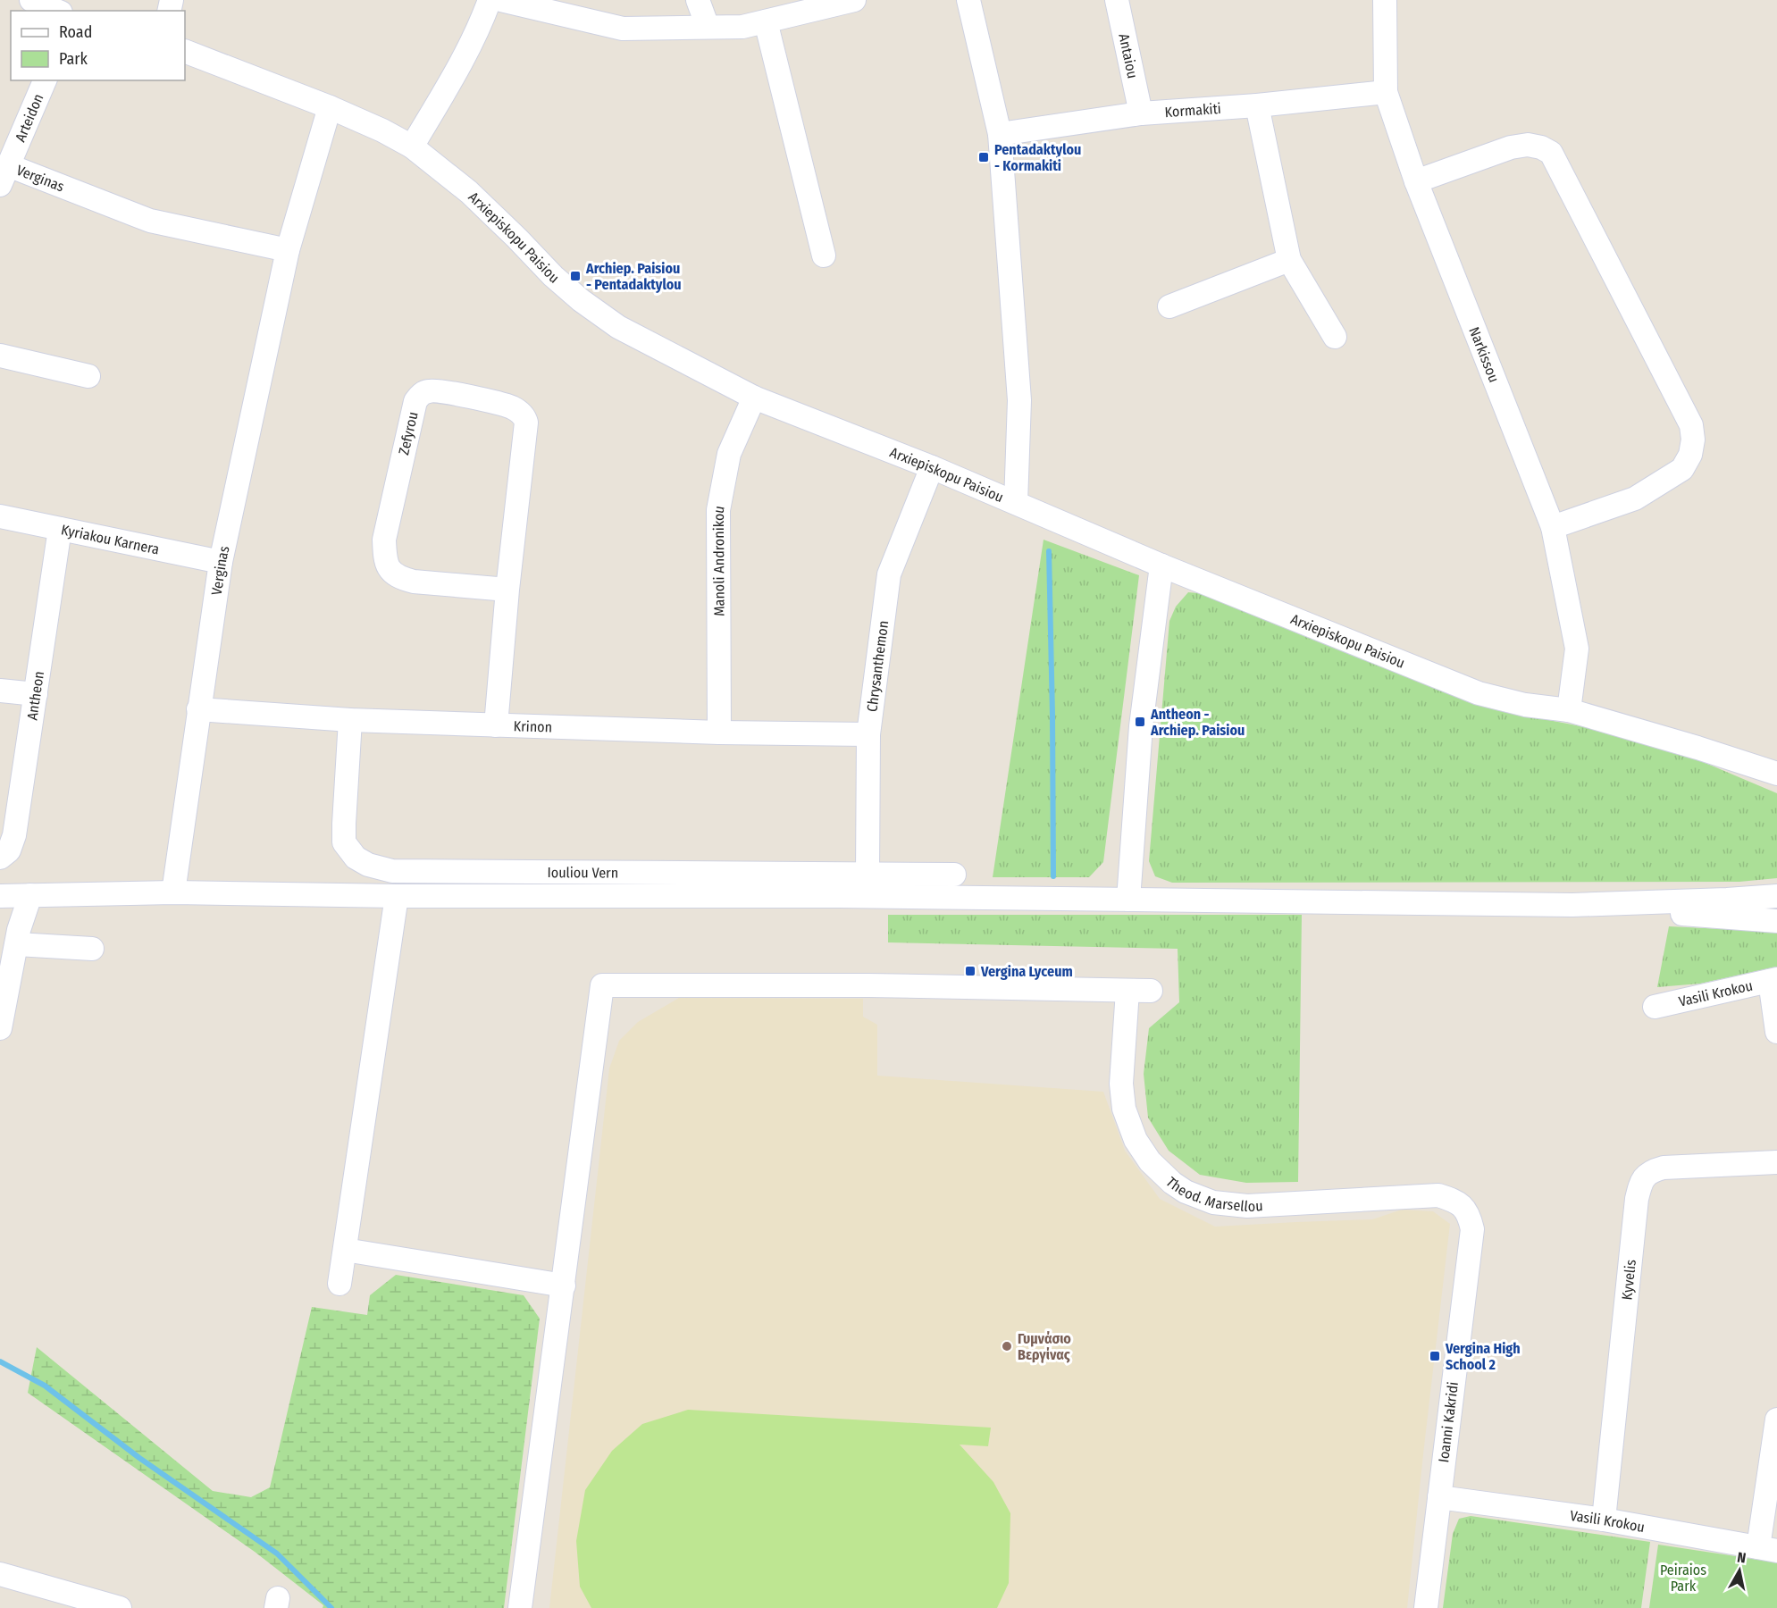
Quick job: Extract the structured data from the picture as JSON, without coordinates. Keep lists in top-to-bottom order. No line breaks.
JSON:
{"streets":{"street":["Antaiou","Kormakiti","Arteidon","Verginas","Arxiepiskopu Paisiou","Narkissou","Zefyrou","Kyriakou Karnera","Manoli Andronikou","Chrysanthemon","Antheon","Krinon","Iouliou Vern","Vasili Krokou","Theod. Marsellou","Kyvelis","Ioanni Kakridi"]},"crossings":[["Antaiou","Kormakiti"],["Kormakiti","Narkissou"],["Arteidon","Verginas"],["Verginas","Arxiepiskopu Paisiou"],["Verginas","Kyriakou Karnera"],["Verginas","Krinon"],["Arxiepiskopu Paisiou","Narkissou"],["Arxiepiskopu Paisiou","Manoli Andronikou"],["Arxiepiskopu Paisiou","Chrysanthemon"],["Zefyrou","Krinon"],["Kyriakou Karnera","Antheon"],["Manoli Andronikou","Krinon"],["Chrysanthemon","Krinon"],["Chrysanthemon","Iouliou Vern"],["Krinon","Iouliou Vern"],["Vasili Krokou","Kyvelis"],["Vasili Krokou","Ioanni Kakridi"],["Theod. Marsellou","Ioanni Kakridi"]],"parks":["Peiraios Park"],"places":{"transit":["Pentadaktylou - Kormakiti","Archiep. Paisiou - Pentadaktylou","Antheon - Archiep. Paisiou","Vergina Lyceum","Vergina High School 2"],"other":["Γυμνάσιο Βεργίνας"]},"legend":["Road","Park"],"north":"top"}
